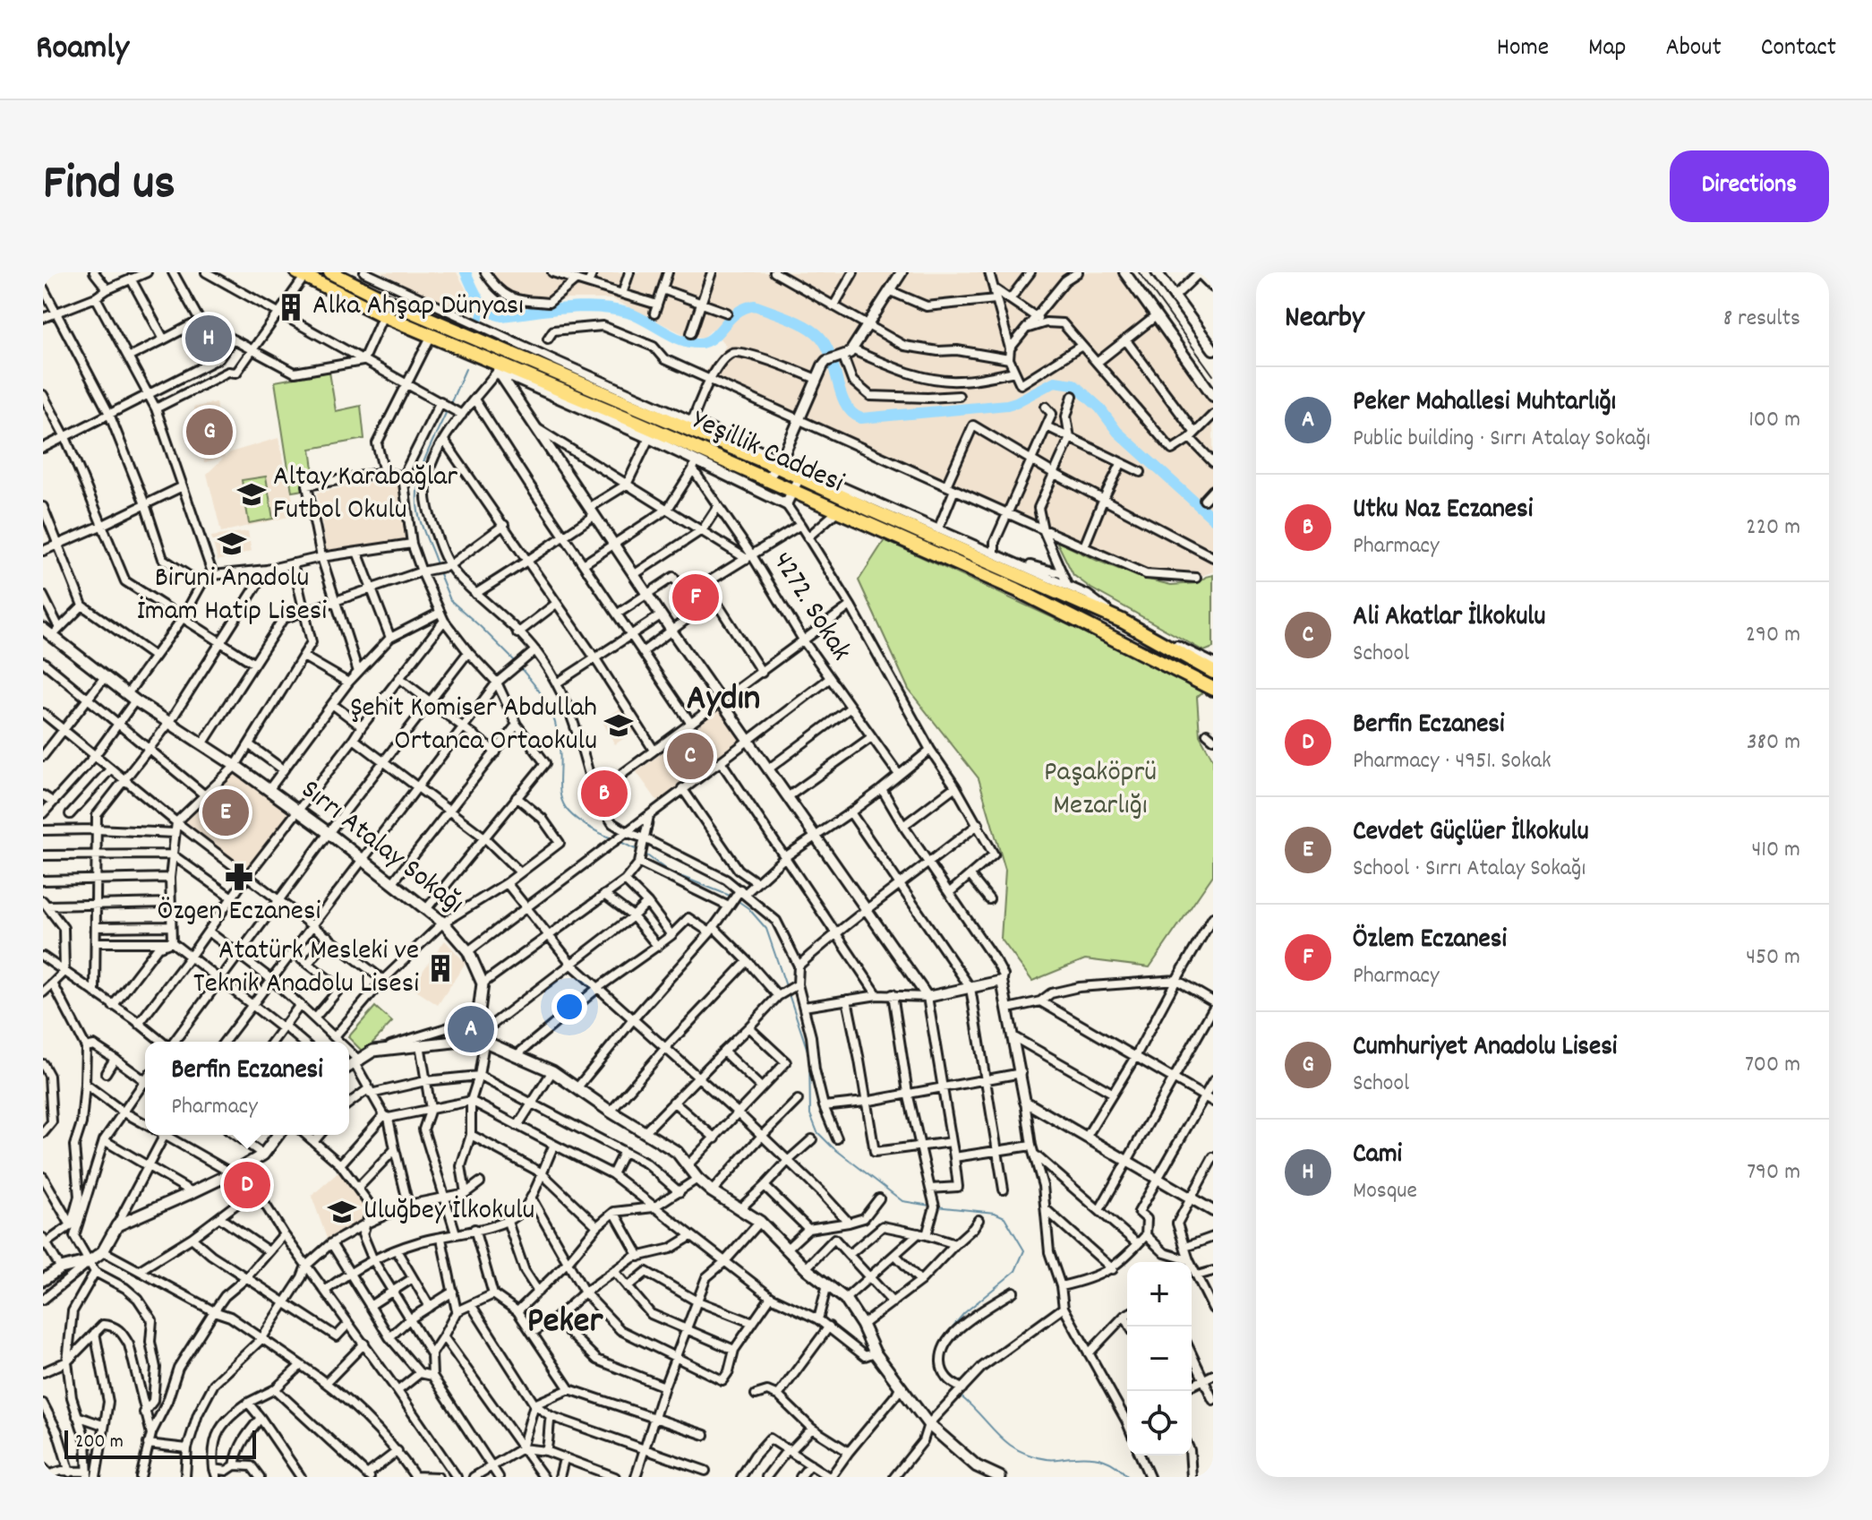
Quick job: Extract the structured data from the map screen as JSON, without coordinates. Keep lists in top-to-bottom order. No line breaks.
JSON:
{"streets":{"highway":["Yeşillik Caddesi"],"main road":["Sırrı Atalay Sokağı"],"street":["4272. Sokak"]},"districts":["Aydın","Peker"],"parks":["Paşaköprü Mezarlığı"],"places":{"building":["Alka Ahşap Dünyası","Atatürk Mesleki ve Teknik Anadolu Lisesi"],"school or university":["Altay Karabağlar Futbol Okulu","Biruni Anadolu İmam Hatip Lisesi","Şehit Komiser Abdullah Ortanca Ortaokulu","Uluğbey İlkokulu"],"pharmacy":["Özgen Eczanesi"]},"scale_bar":"200 m","page":{"header":"Roamly","nav":["Home","Map","About","Contact"],"title":"Find us","buttons":"Directions","heading":["Nearby","8 results"],"pins":["H","G","F","C","B","E","A","D"],"list":[{"mark":"A","name":"Peker Mahallesi Muhtarlığı","note":"Public building · Sırrı Atalay Sokağı","value":"100 m"},{"mark":"B","name":"Utku Naz Eczanesi","note":"Pharmacy","value":"220 m"},{"mark":"C","name":"Ali Akatlar İlkokulu","note":"School","value":"290 m"},{"mark":"D","name":"Berfin Eczanesi","note":"Pharmacy · 4951. Sokak","value":"380 m"},{"mark":"E","name":"Cevdet Güçlüer İlkokulu","note":"School · Sırrı Atalay Sokağı","value":"410 m"},{"mark":"F","name":"Özlem Eczanesi","note":"Pharmacy","value":"450 m"},{"mark":"G","name":"Cumhuriyet Anadolu Lisesi","note":"School","value":"700 m"},{"mark":"H","name":"Cami","note":"Mosque","value":"790 m"}],"popup":["Berfin Eczanesi","Pharmacy"],"map_buttons":["+","−"],"scale":"200 m"}}
